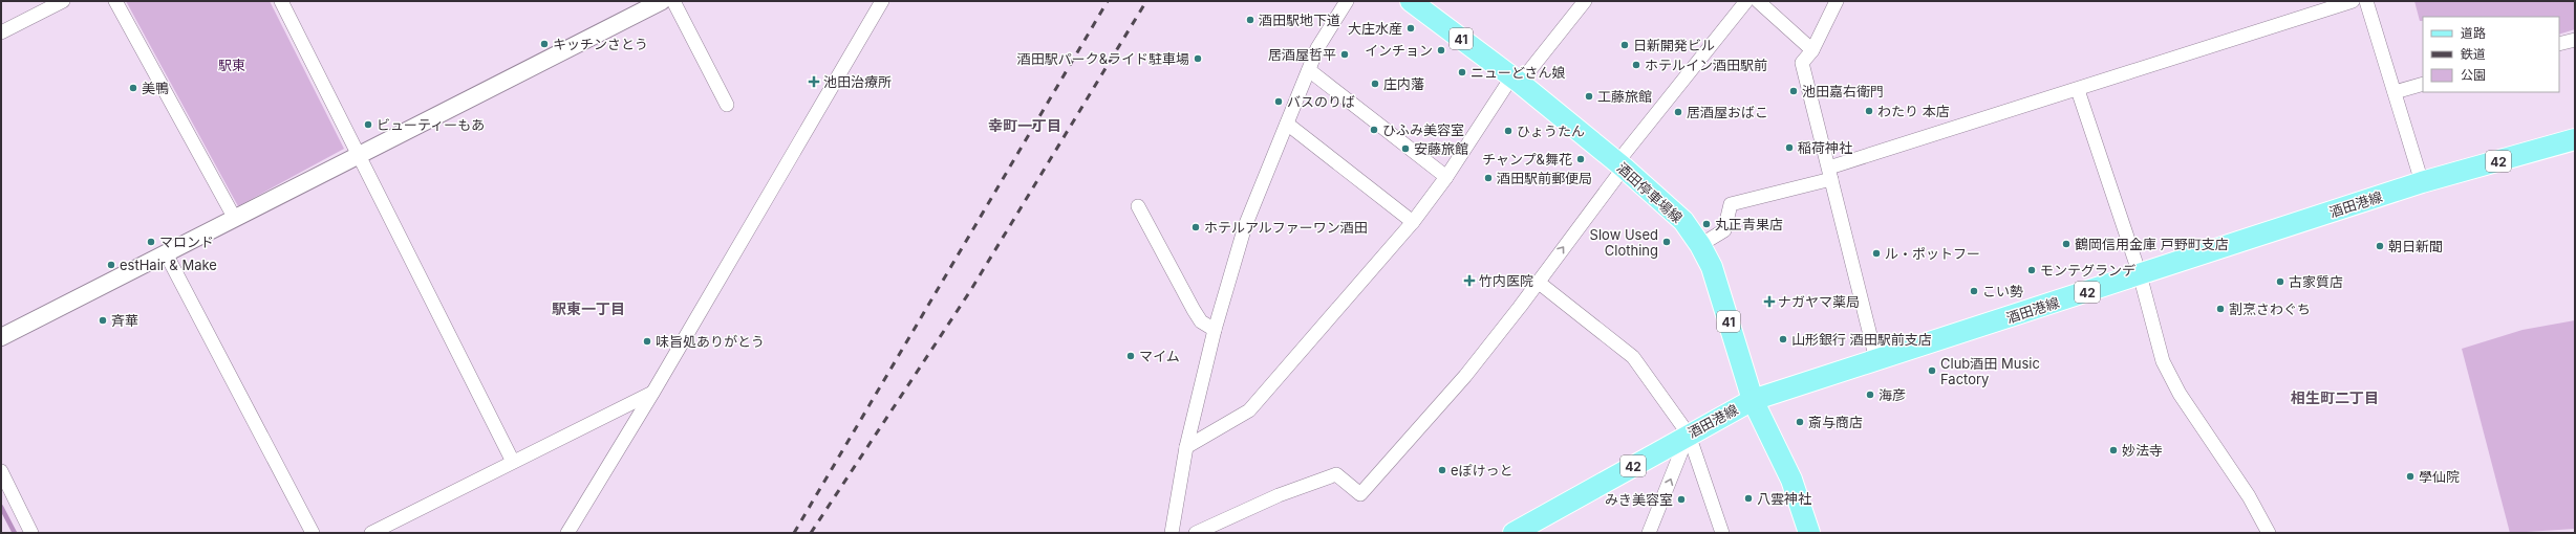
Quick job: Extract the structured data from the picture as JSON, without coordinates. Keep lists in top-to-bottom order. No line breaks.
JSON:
{"streets":{"main road":["41","42","酒田停車場線","酒田港線"]},"crossings":[["酒田停車場線","酒田港線"]],"districts":["幸町一丁目","駅東一丁目","相生町二丁目"],"parks":["駅東"],"places":{"other":["酒田駅地下道","大庄水産","キッチンさとう","日新開発ビル","インチョン","居酒屋哲平","酒田駅パーク&ライド駐車場","ホテルイン酒田駅前","ニューどさん娘","庄内藩","美鴨","池田嘉右衛門","工藤旅館","バスのりば","わたり 本店","居酒屋おばこ","ビューティーもあ","ひふみ美容室","ひょうたん","稲荷神社","安藤旅館","チャンプ&舞花","酒田駅前郵便局","丸正青果店","ホテルアルファーワン酒田","マロンド","Slow Used Clothing","鶴岡信用金庫 戸野町支店","朝日新聞","ル・ポットフー","estHair & Make","モンテグランデ","古家質店","こい勢","割烹さわぐち","斉華","山形銀行 酒田駅前支店","味旨処ありがとう","マイム","Club酒田 Music Factory","海彦","斎与商店","妙法寺","eぽけっと","學仙院","八雲神社","みき美容室"],"health":["池田治療所","竹内医院","ナガヤマ薬局"]},"legend":["道路","鉄道","公園"]}
